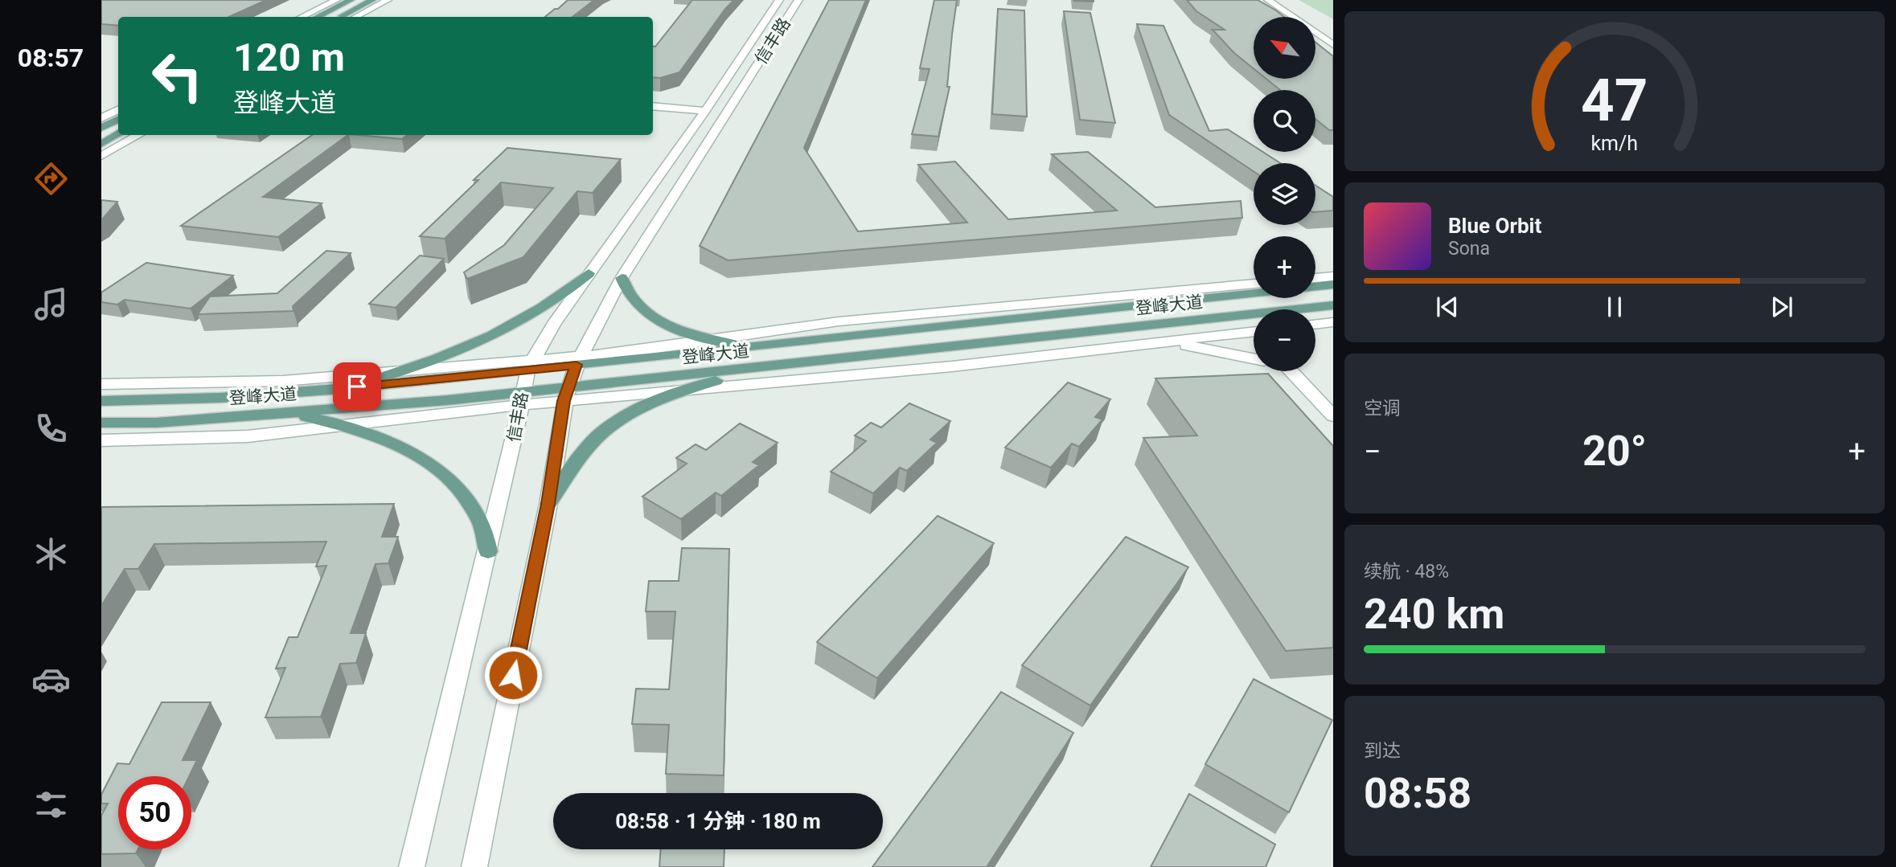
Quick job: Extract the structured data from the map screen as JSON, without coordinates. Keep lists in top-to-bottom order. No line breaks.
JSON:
{"streets":{"main road":["信丰路","登峰大道"]},"crossings":[["信丰路","登峰大道"]],"north":"top left","page":{"tabs":"08:57","map_buttons":["+","−"],"turn":["120 m","登峰大道"],"song":["Blue Orbit","Sona"],"tile":["空调",["续航 · 48%","240 km"],["到达","08:58"]],"heat":["−","20°","+"],"limit":"50","trip":"08:58 · 1 分钟 · 180 m","gauge":["47","km/h"]}}
